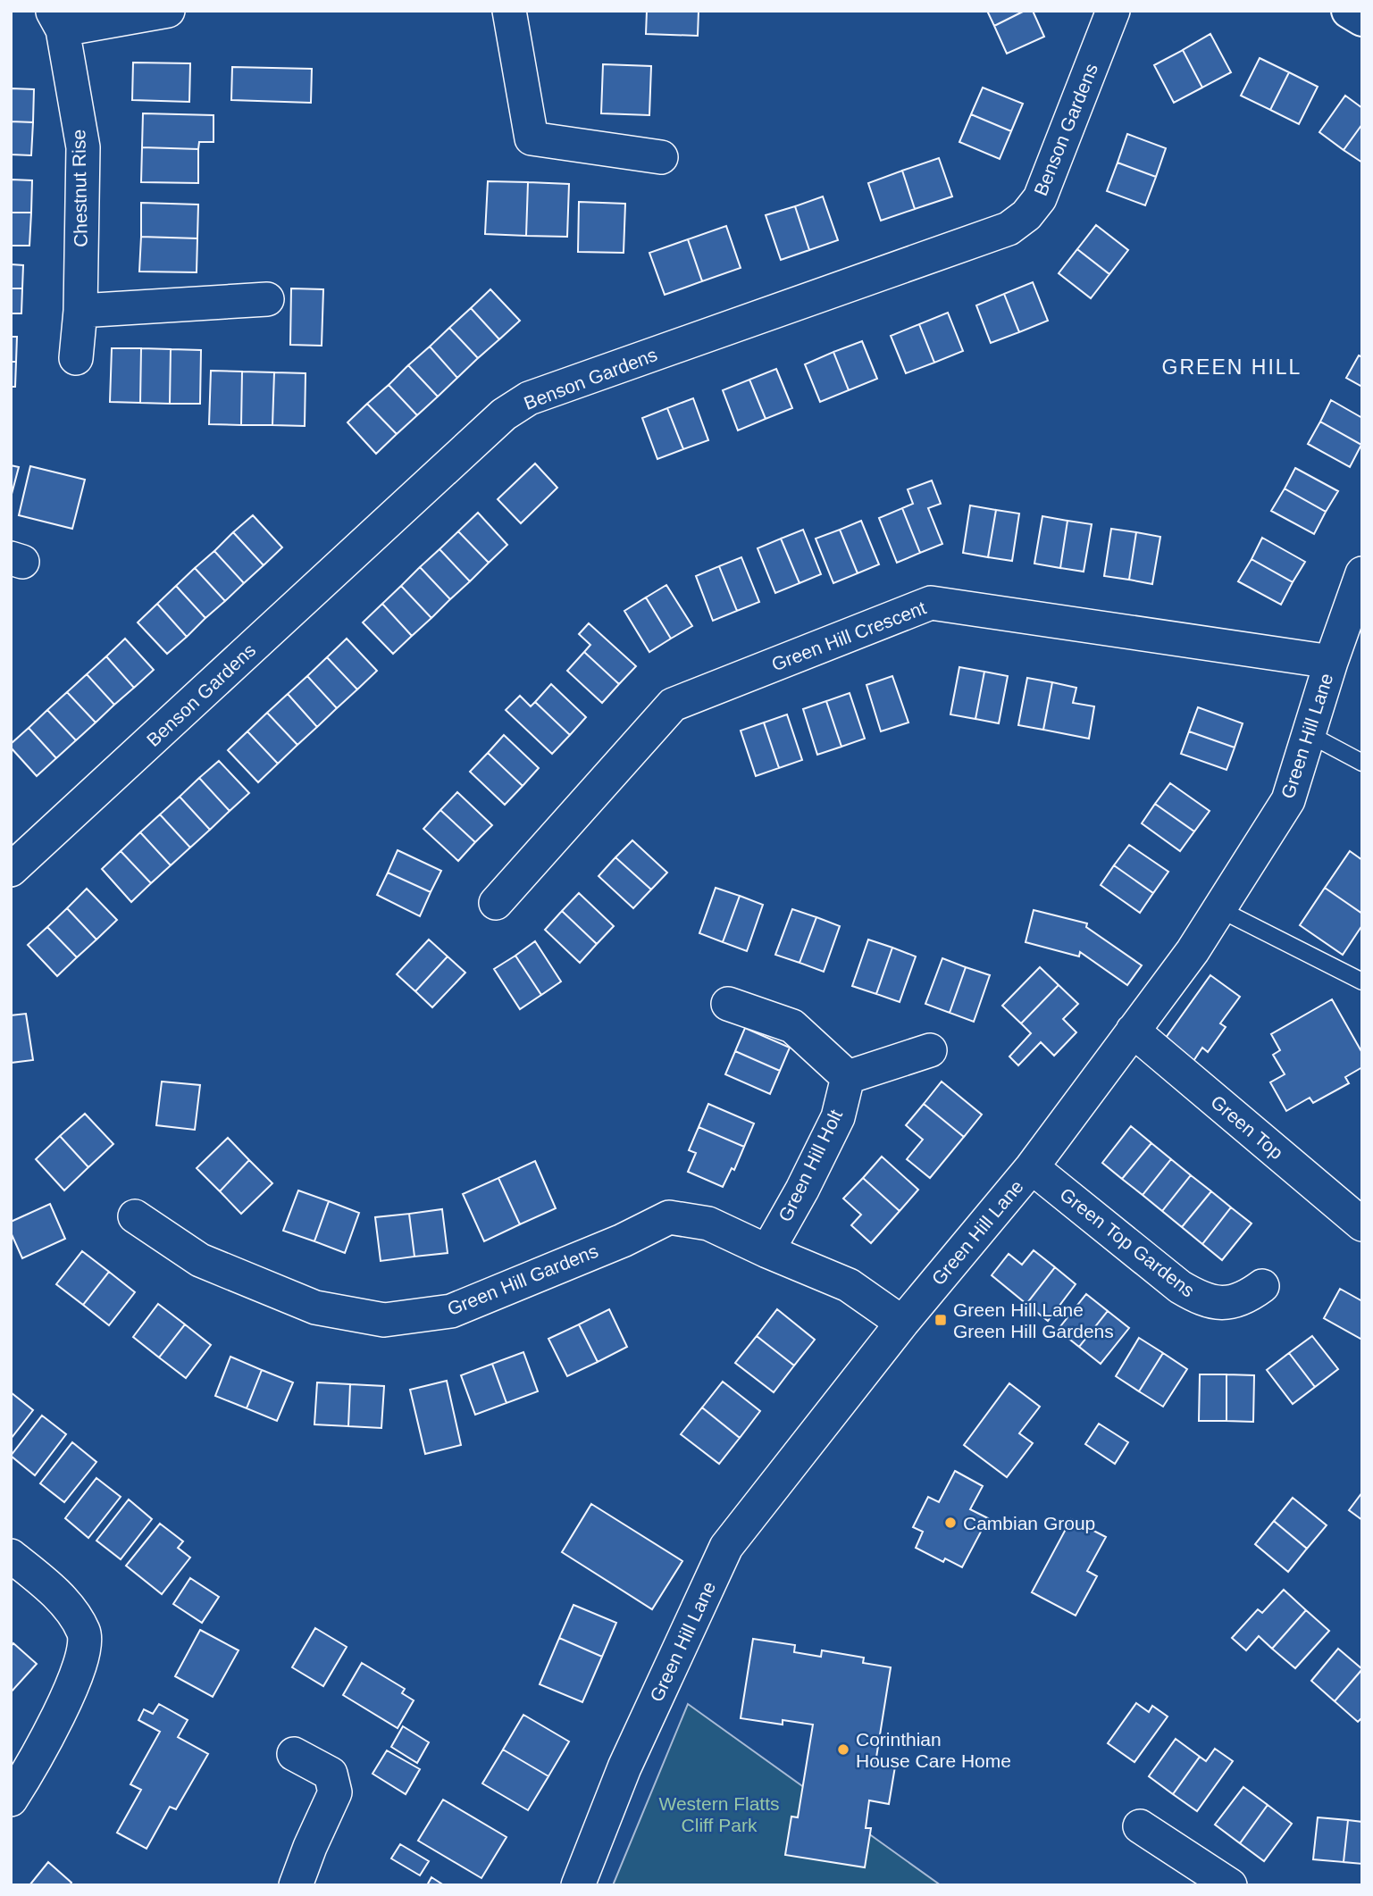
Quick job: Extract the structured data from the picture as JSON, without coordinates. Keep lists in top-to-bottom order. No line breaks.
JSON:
{"streets":{"street":["Benson Gardens","Chestnut Rise","Green Hill Crescent","Green Hill Lane","Green Top","Green Hill Holt","Green Top Gardens","Green Hill Gardens"]},"crossings":[["Green Hill Crescent","Green Hill Lane"],["Green Hill Lane","Green Top"],["Green Hill Lane","Green Top Gardens"],["Green Hill Lane","Green Hill Gardens"],["Green Hill Holt","Green Hill Gardens"]],"districts":["GREEN HILL"],"parks":["Western Flatts Cliff Park"],"places":{"transit":["Green Hill Lane Green Hill Gardens"],"other":["Cambian Group","Corinthian House Care Home"]}}
